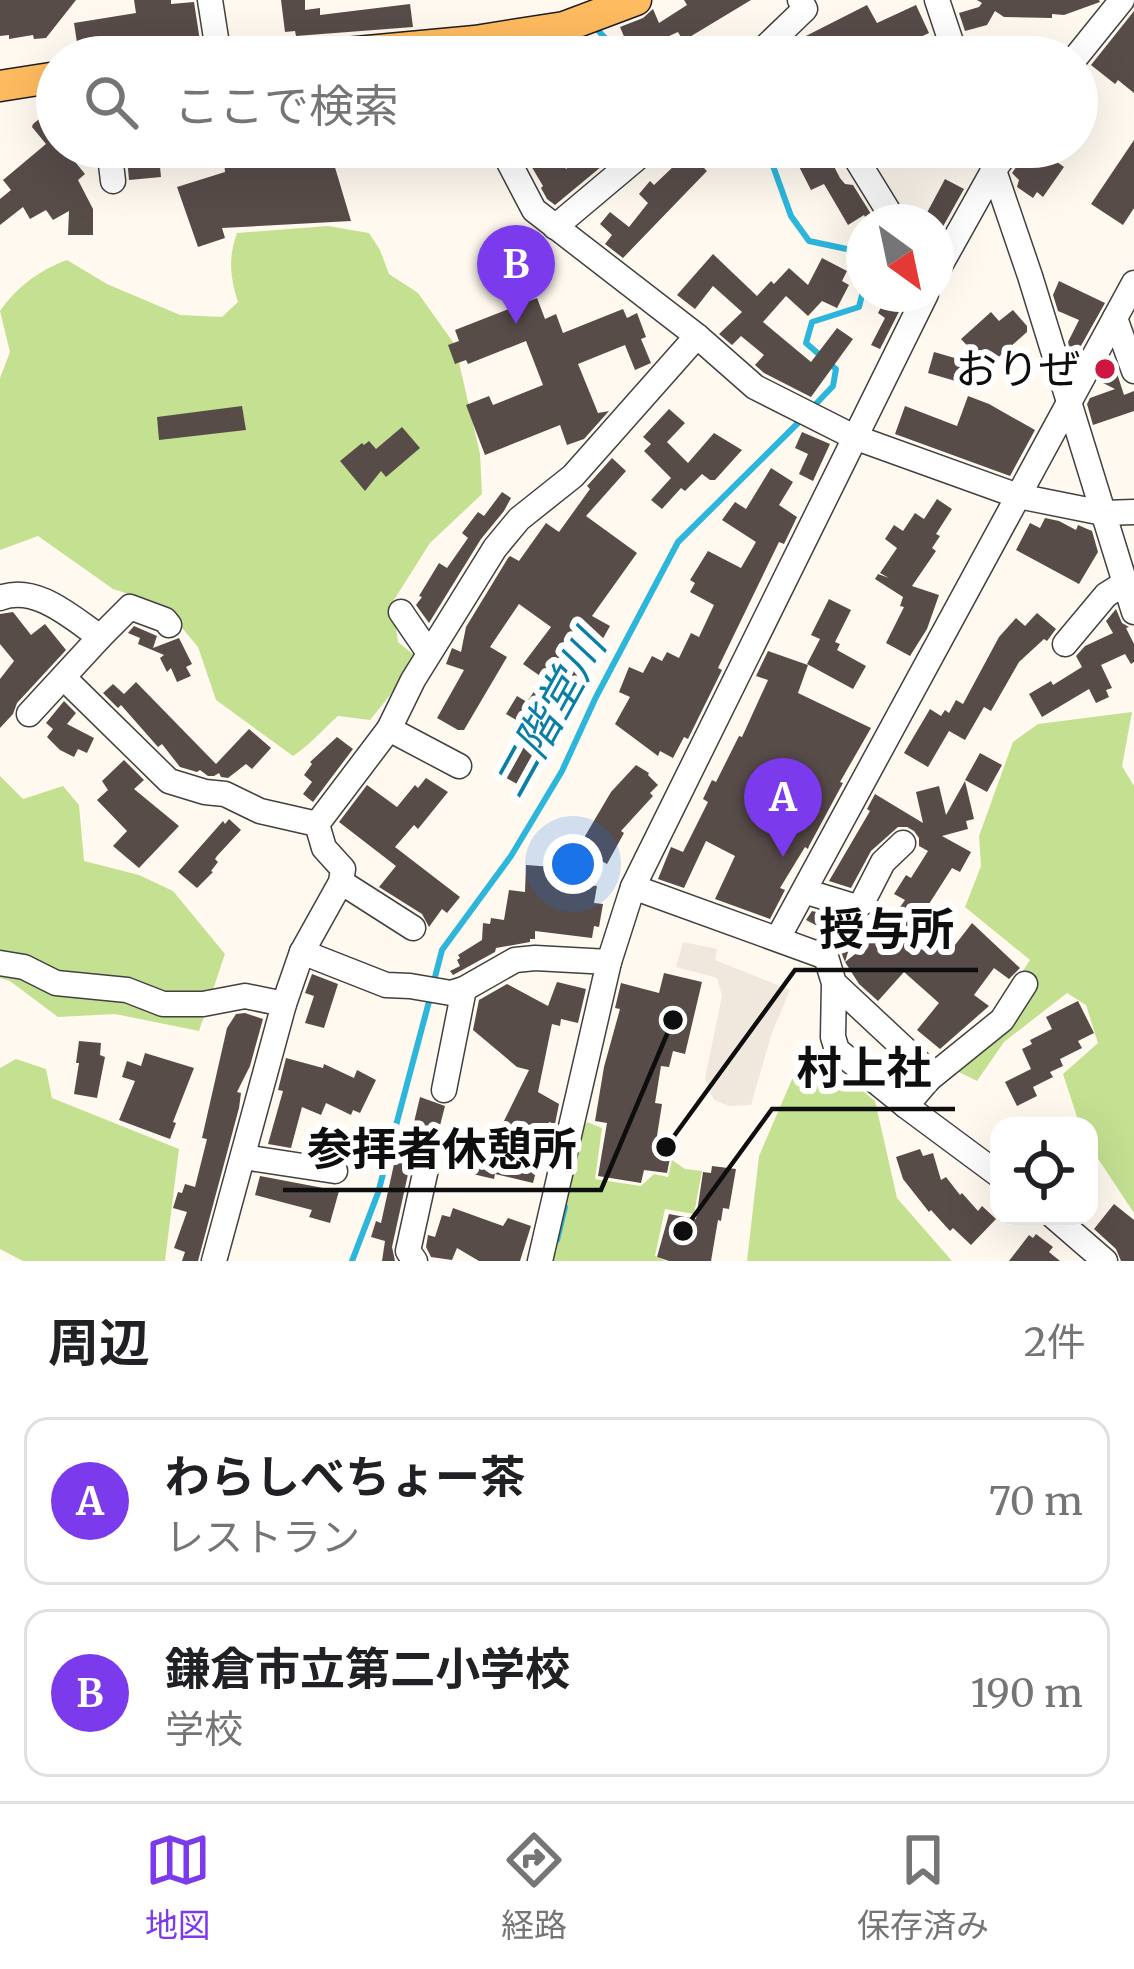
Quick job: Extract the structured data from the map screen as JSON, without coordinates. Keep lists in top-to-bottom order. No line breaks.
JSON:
{"water":["二階堂川"],"places":["おりぜ","参拝者休憩所","授与所","村上社"],"north":"bottom right","page":{"search":"ここで検索","pins":["B","A"],"heading":["周辺","2件"],"list":[{"mark":"A","name":"わらしべちょー茶","note":"レストラン","value":"70 m"},{"mark":"B","name":"鎌倉市立第二小学校","note":"学校","value":"190 m"}],"nav":["地図","経路","保存済み"]}}
